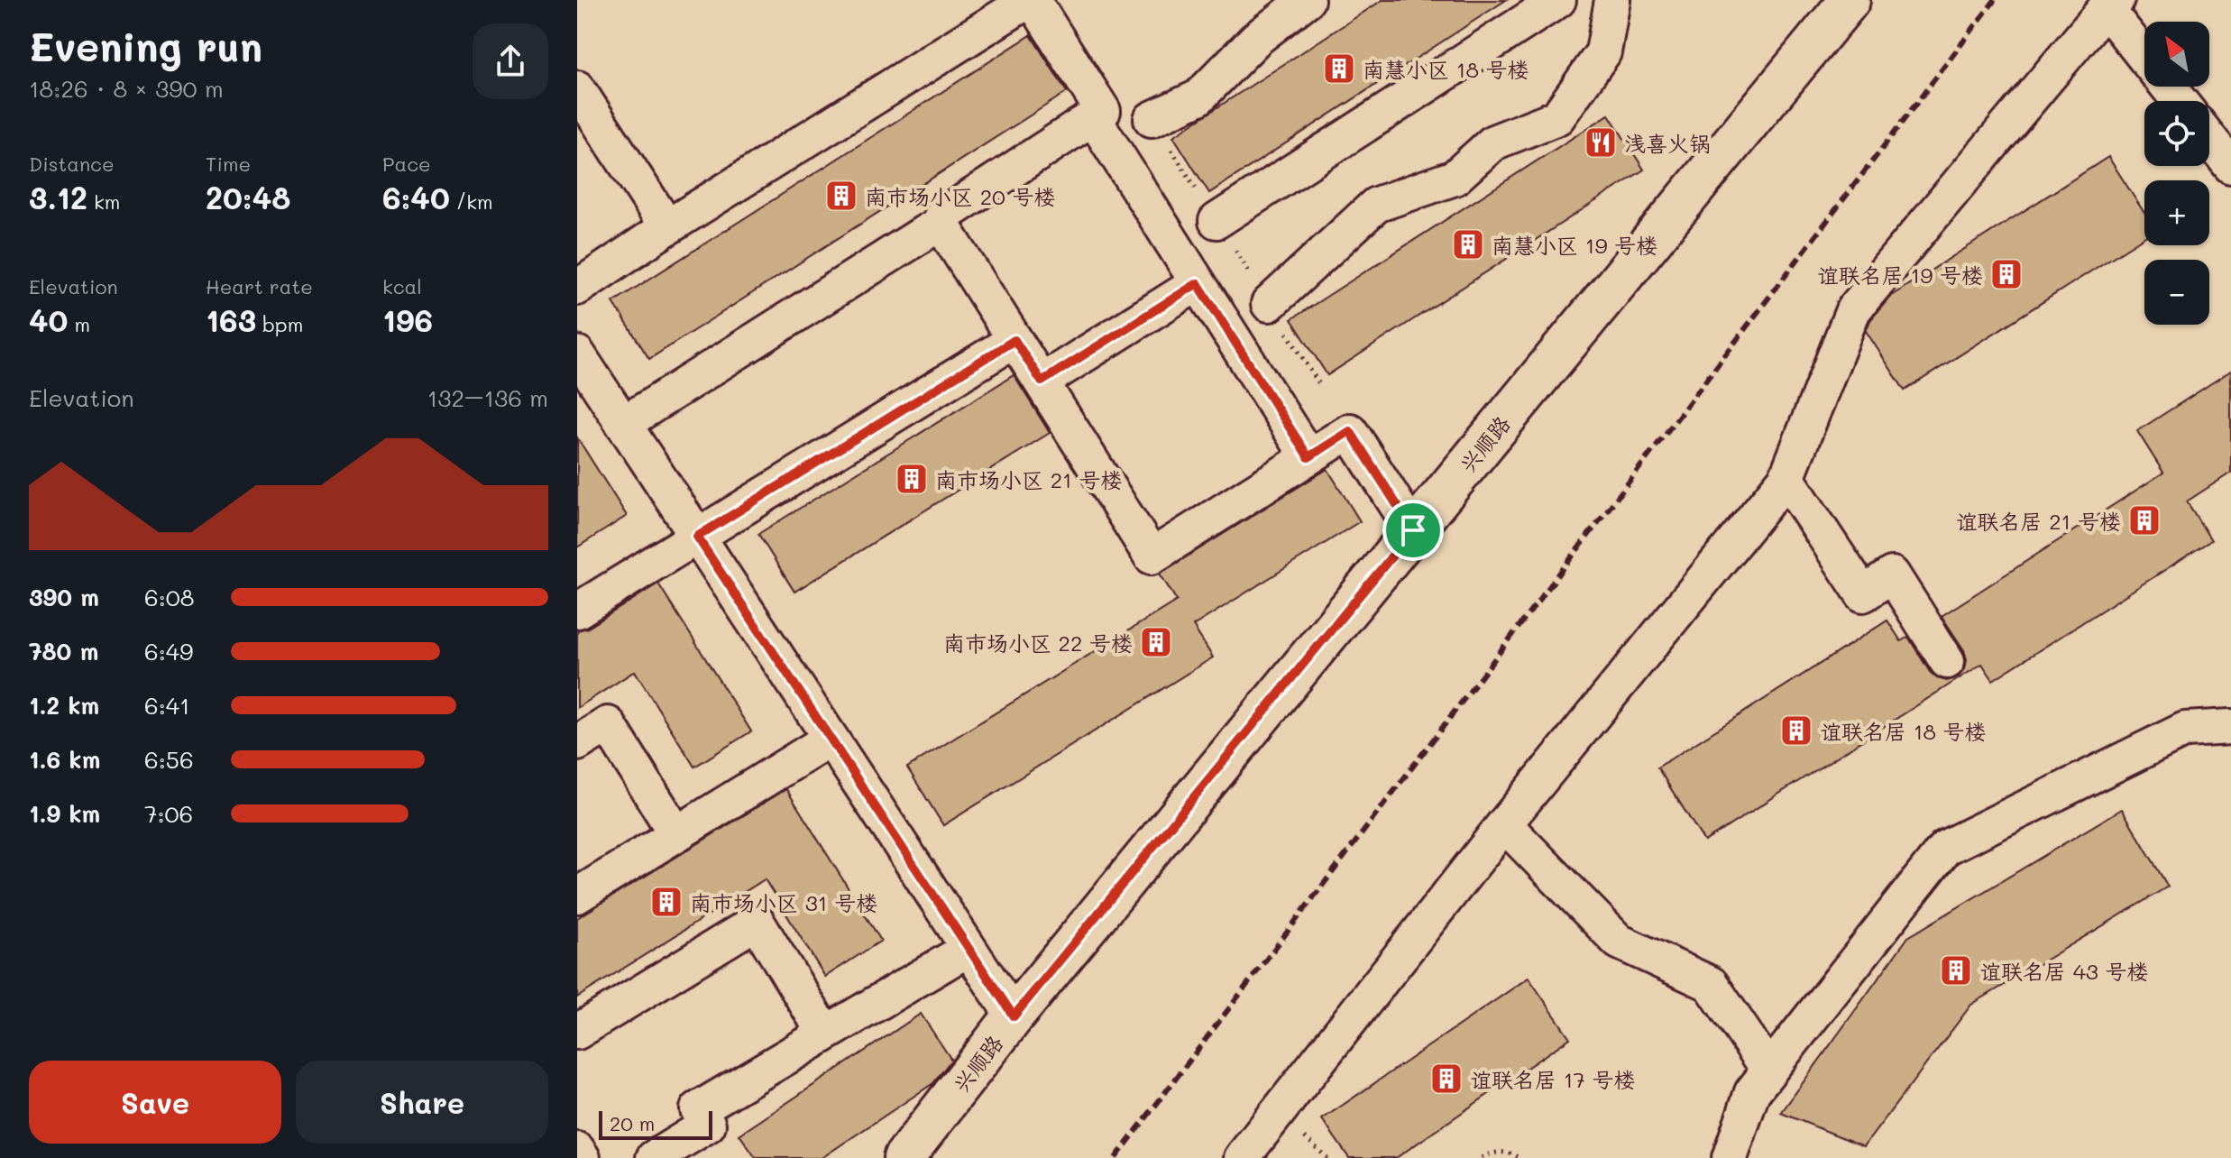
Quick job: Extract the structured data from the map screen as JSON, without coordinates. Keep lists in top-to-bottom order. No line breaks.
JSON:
{"streets":{"street":["兴顺路"]},"places":{"building":["南慧小区 18 号楼","南市场小区 20 号楼","南慧小区 19 号楼","谊联名居 19 号楼","南市场小区 21 号楼","谊联名居 21 号楼","南市场小区 22 号楼","谊联名居 18 号楼","南市场小区 31 号楼","谊联名居 43 号楼","谊联名居 17 号楼"],"restaurant":["浅喜火锅"]},"scale_bar":"20 m","north":"top left","page":{"heading":["Evening run","18:26 · 8 × 390 m"],"map_buttons":["+","−"],"stats":[["Distance","3.12 km"],["Time","20:48"],["Pace","6:40 /km"],["Elevation","40 m"],["Heart rate","163 bpm"],["kcal","196"]],"chart":["Elevation","132–136 m"],"list":[{"name":"390 m","note":"6:08"},{"name":"780 m","note":"6:49"},{"name":"1.2 km","note":"6:41"},{"name":"1.6 km","note":"6:56"},{"name":"1.9 km","note":"7:06"}],"buttons":["Save","Share"],"scale":"20 m"}}
